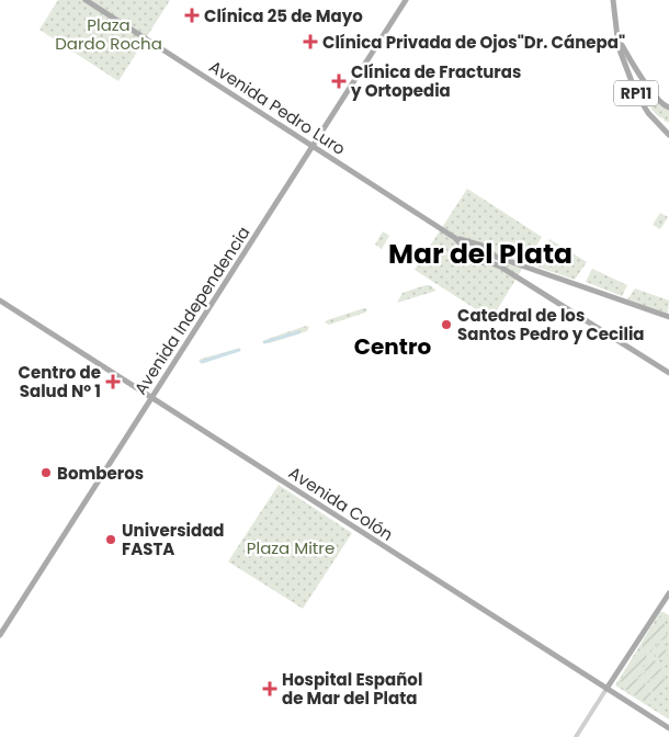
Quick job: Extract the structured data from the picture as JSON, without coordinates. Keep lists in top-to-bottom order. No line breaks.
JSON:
{"streets":{"main road":["RP11","Avenida Pedro Luro","Avenida Independencia","Avenida Colón"]},"crossings":[["Avenida Pedro Luro","Avenida Independencia"],["Avenida Independencia","Avenida Colón"]],"districts":["Mar del Plata","Centro"],"parks":["Plaza Dardo Rocha","Plaza Mitre"],"places":{"health":["Clínica 25 de Mayo","Clínica Privada de Ojos\"Dr. Cánepa\"","Clínica de Fracturas y Ortopedia","Centro de Salud Nº 1","Hospital Español de Mar del Plata"],"other":["Catedral de los Santos Pedro y Cecilia","Bomberos","Universidad FASTA"]}}
